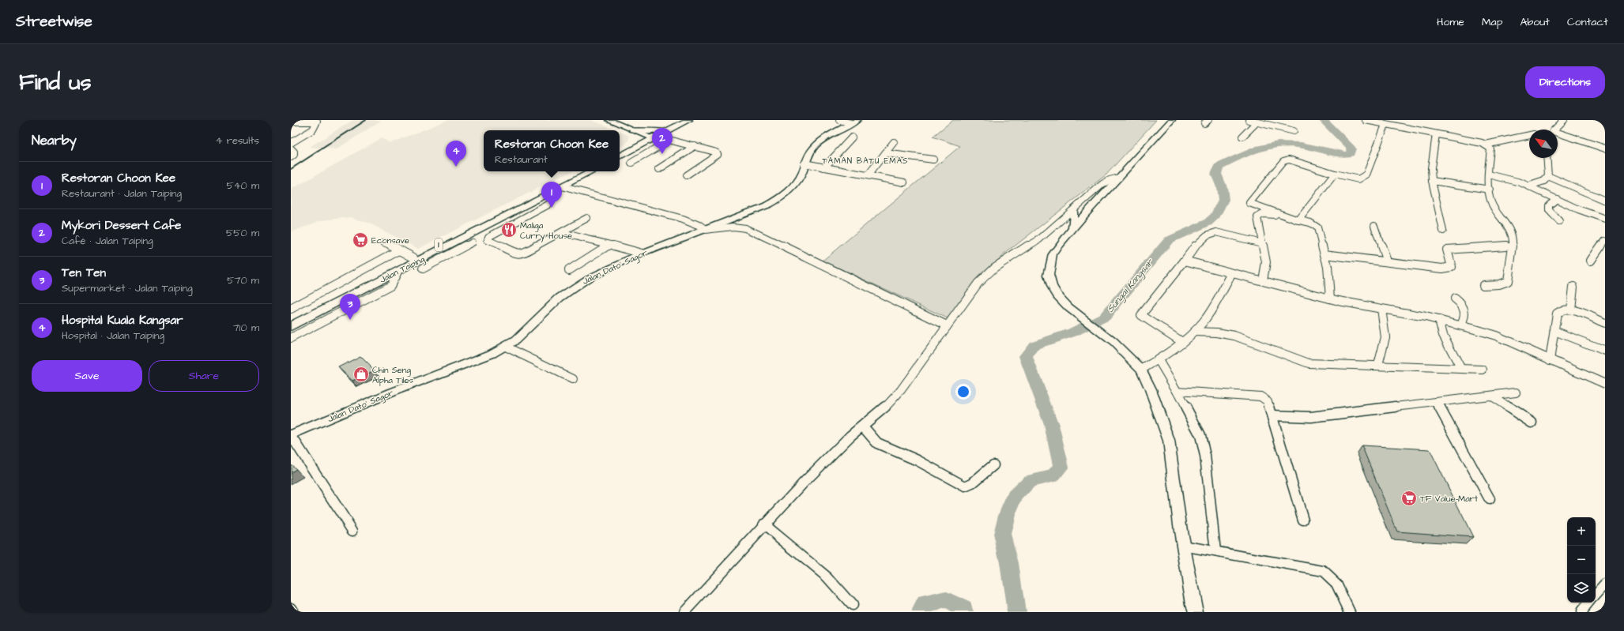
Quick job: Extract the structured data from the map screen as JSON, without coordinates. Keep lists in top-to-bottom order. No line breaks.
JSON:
{"streets":{"highway":["1","Jalan Taiping"],"main road":["Jalan Dato' Sagor"]},"districts":["TAMAN BATU EMAS"],"water":["Sungai Kangsar"],"places":{"restaurant":["Maliga Curry House"],"supermarket":["Econsave","TF Value-Mart"],"shop":["Chin Seng Alpha Tiles"]},"north":"top left","page":{"header":"Streetwise","nav":["Home","Map","About","Contact"],"buttons":["Directions",["Save","Share"]],"title":"Find us","heading":["Nearby","4 results"],"pins":["2","4","1","3"],"popup":["Restoran Choon Kee","Restaurant"],"list":[{"mark":"1","name":"Restoran Choon Kee","note":"Restaurant · Jalan Taiping","value":"540 m"},{"mark":"2","name":"Mykori Dessert Cafe","note":"Café · Jalan Taiping","value":"550 m"},{"mark":"3","name":"Ten Ten","note":"Supermarket · Jalan Taiping","value":"570 m"},{"mark":"4","name":"Hospital Kuala Kangsar","note":"Hospital · Jalan Taiping","value":"710 m"}],"map_buttons":["+","−"]}}
